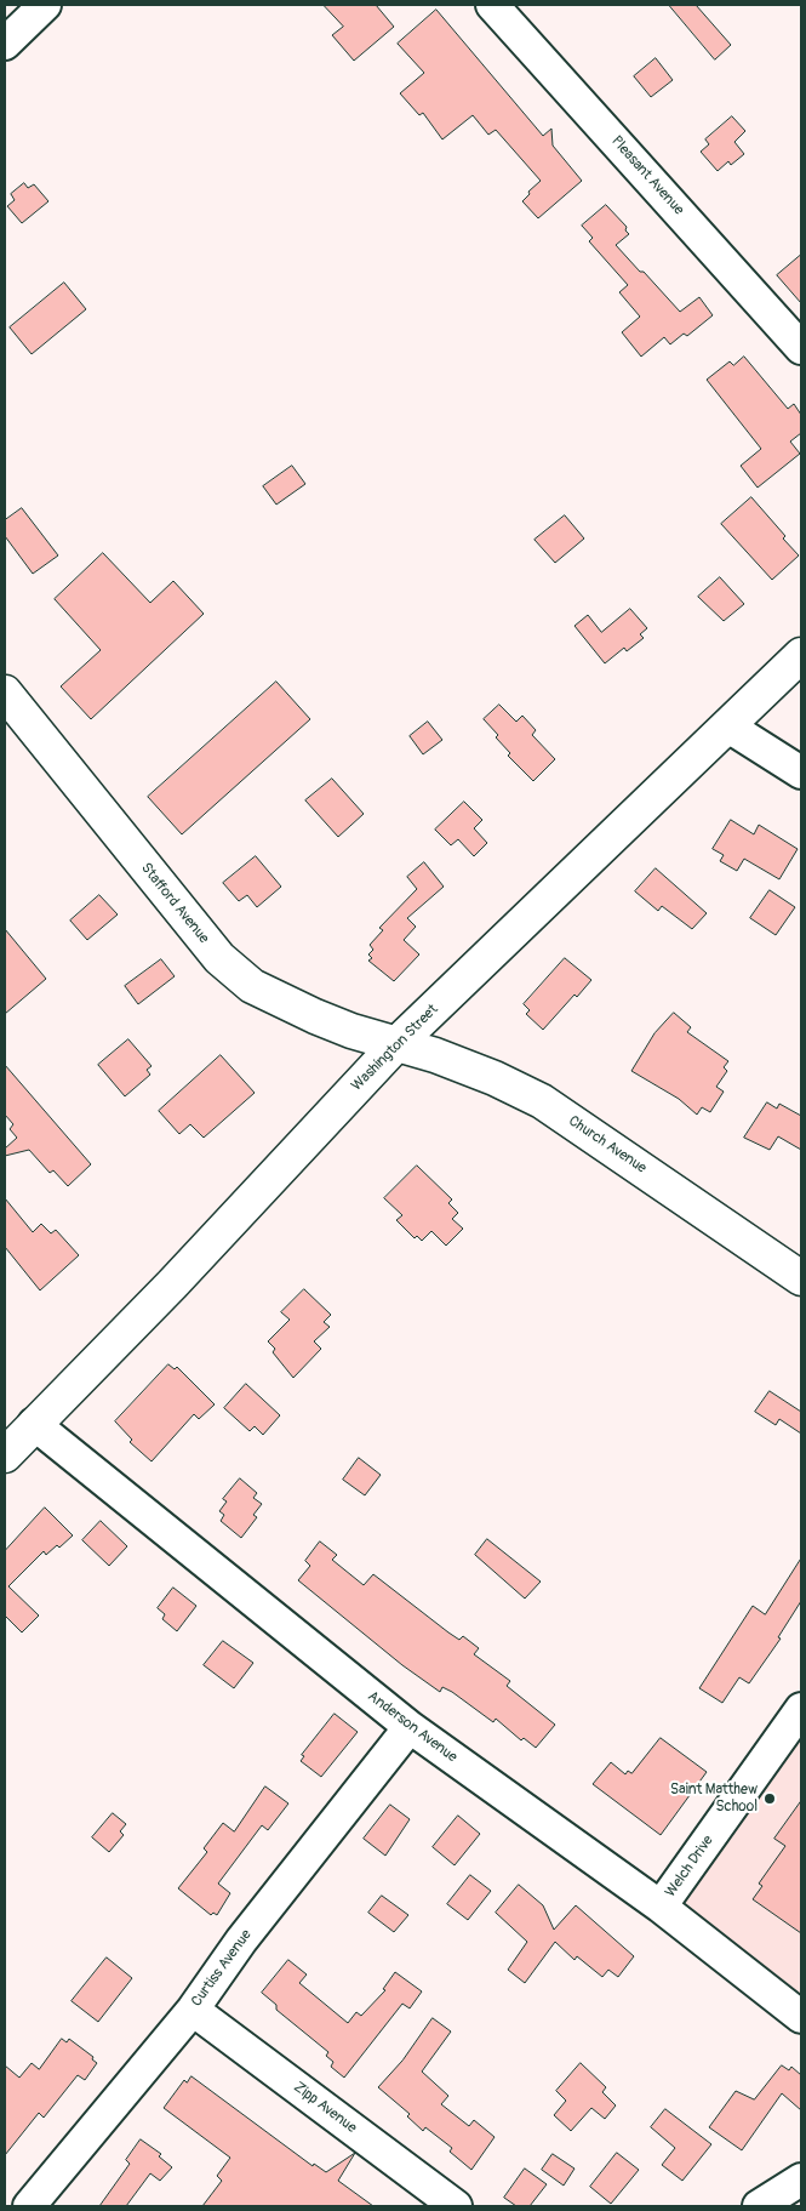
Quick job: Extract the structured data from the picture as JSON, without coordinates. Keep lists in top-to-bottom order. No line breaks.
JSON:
{"streets":{"main road":["Stafford Avenue","Washington Street","Church Avenue"],"street":["Pleasant Avenue","Anderson Avenue","Welch Drive","Curtiss Avenue","Zipp Avenue"]},"crossings":[["Stafford Avenue","Washington Street"],["Stafford Avenue","Church Avenue"],["Washington Street","Church Avenue"],["Washington Street","Anderson Avenue"],["Anderson Avenue","Welch Drive"],["Anderson Avenue","Curtiss Avenue"],["Curtiss Avenue","Zipp Avenue"]],"places":["Saint Matthew School"]}
